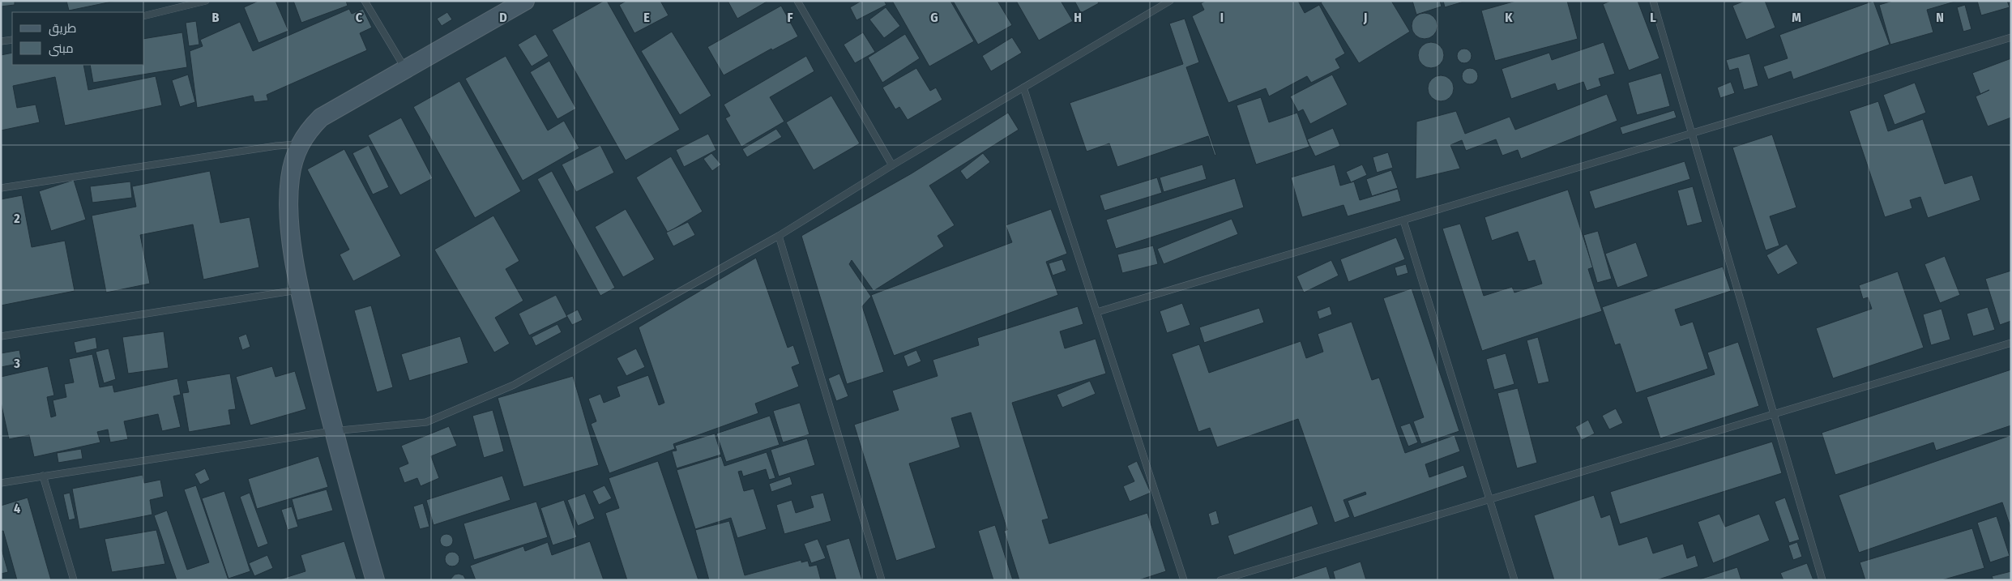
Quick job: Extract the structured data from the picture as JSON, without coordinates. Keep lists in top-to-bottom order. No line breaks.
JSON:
{"legend":["طريق","مبنى"],"grid":{"columns":["B","C","D","E","F","G","H","I","J","K","L","M","N"],"rows":["2","3","4"]}}
